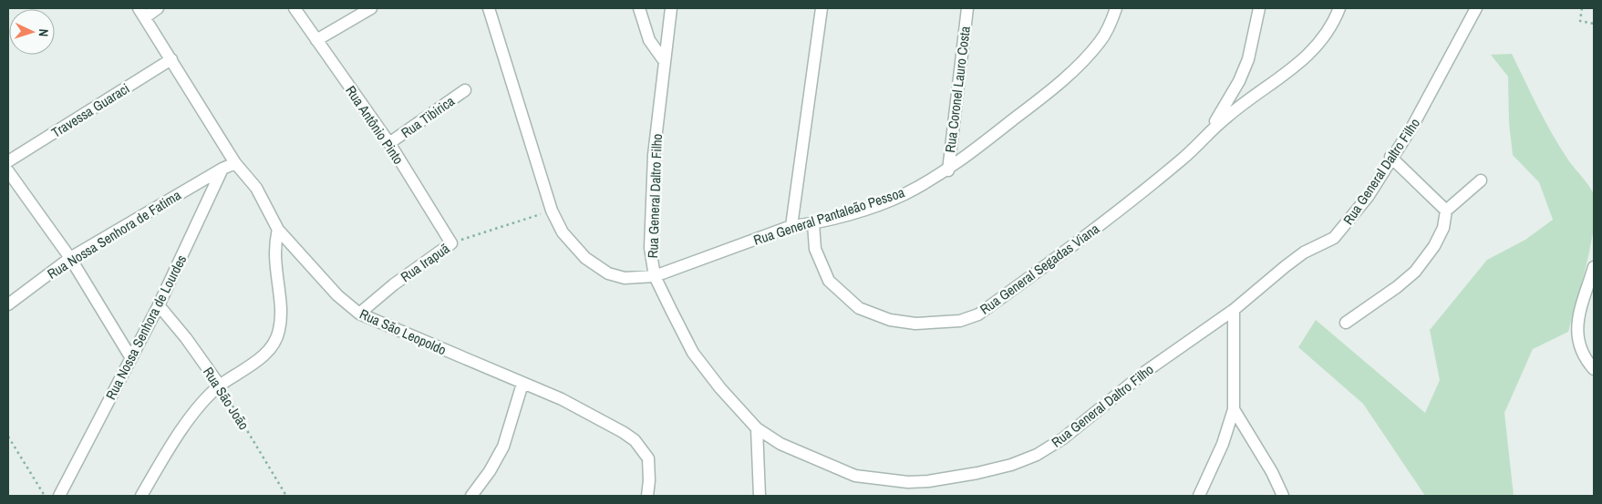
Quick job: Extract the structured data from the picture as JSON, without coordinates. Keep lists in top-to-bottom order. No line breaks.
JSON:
{"streets":{"street":["Rua Coronel Lauro Costa","Travessa Guaraci","Rua Tibirica","Rua Antônio Pinto","Rua General Daltro Filho","Rua General Pantaleão Pessoa","Rua Nossa Senhora de Fatima","Rua Irapuã","Rua General Segadas Viana","Rua Nossa Senhora de Lourdes","Rua São Leopoldo","Rua São João"]},"crossings":[["Rua Coronel Lauro Costa","Rua General Pantaleão Pessoa"],["Travessa Guaraci","Rua São Leopoldo"],["Rua Tibirica","Rua Antônio Pinto"],["Rua Antônio Pinto","Rua Irapuã"],["Rua General Daltro Filho","Rua General Pantaleão Pessoa"],["Rua General Pantaleão Pessoa","Rua Irapuã"],["Rua General Pantaleão Pessoa","Rua General Segadas Viana"],["Rua Nossa Senhora de Fatima","Rua Nossa Senhora de Lourdes"],["Rua Irapuã","Rua São Leopoldo"],["Rua Nossa Senhora de Lourdes","Rua São João"]],"north":"right"}
